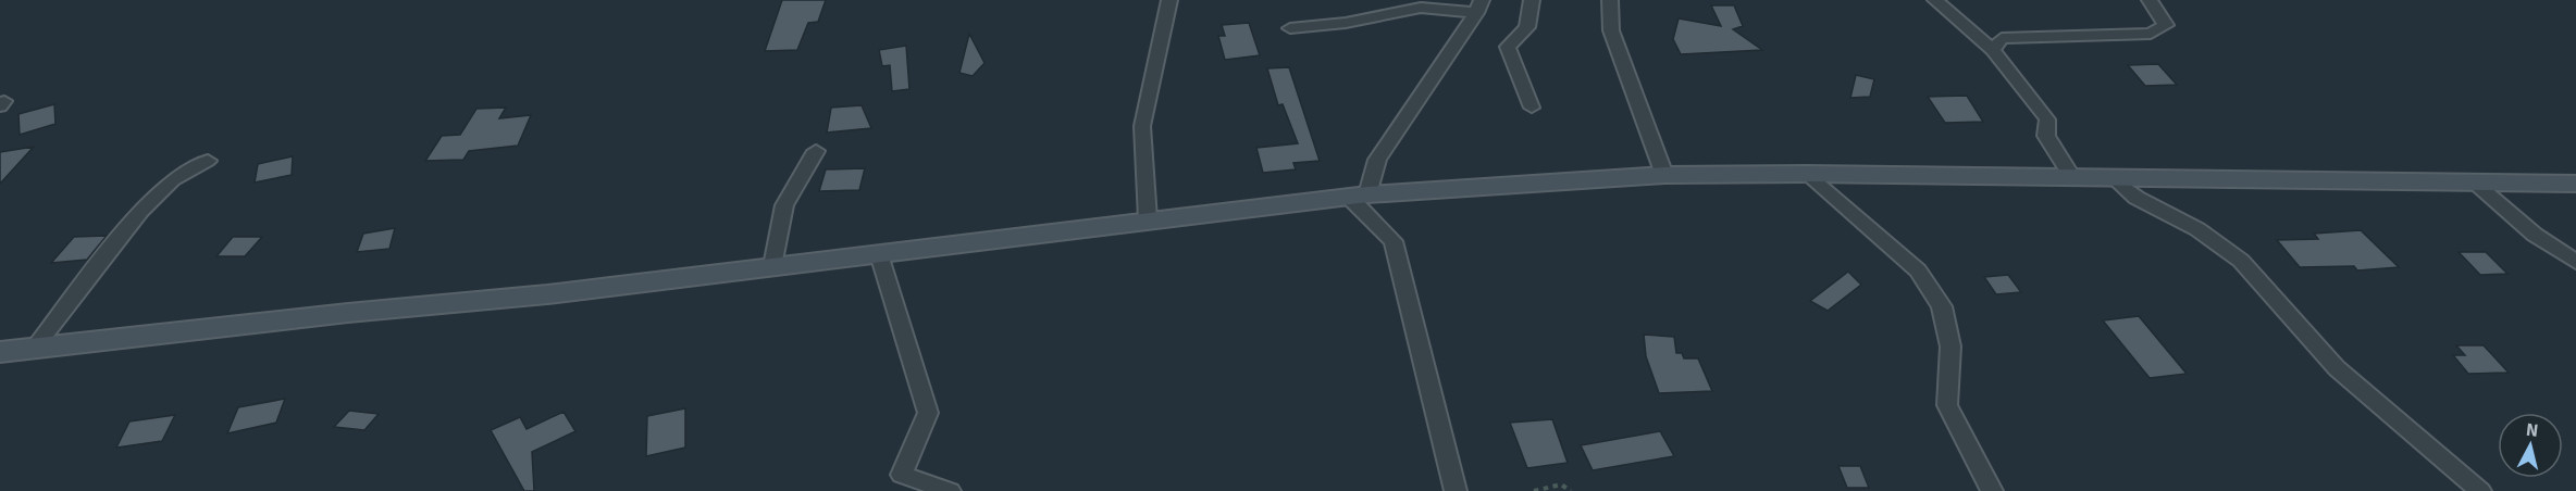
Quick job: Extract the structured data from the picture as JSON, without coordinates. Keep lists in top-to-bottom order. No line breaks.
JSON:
{"north":"top"}
